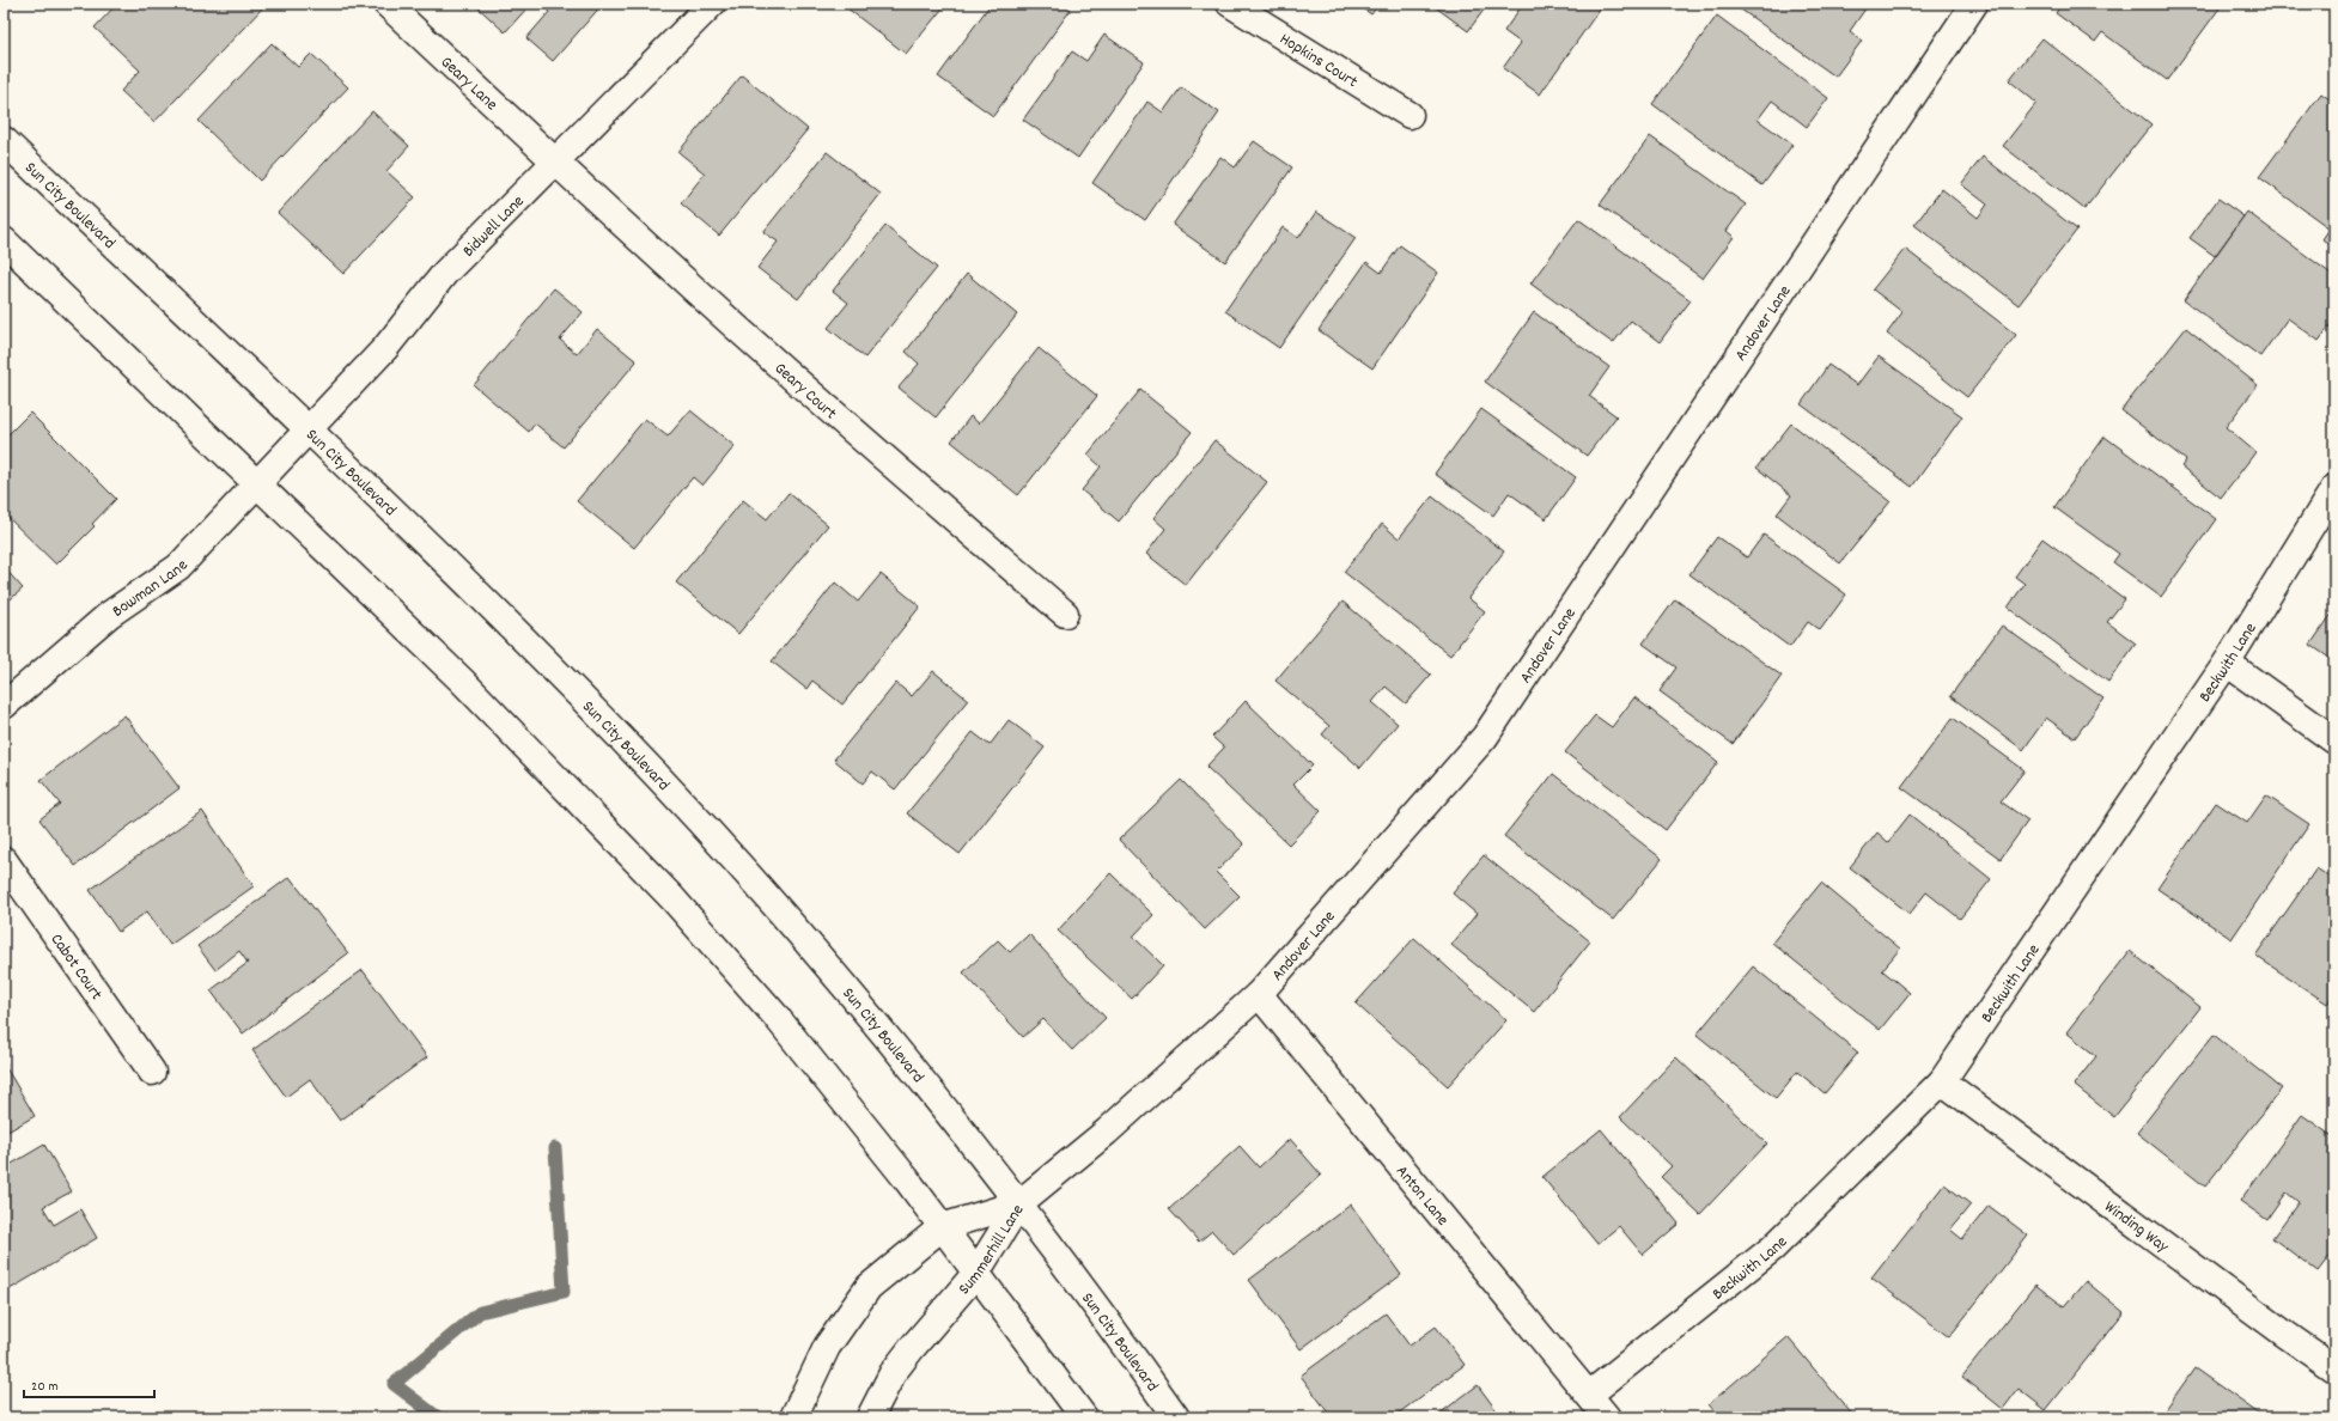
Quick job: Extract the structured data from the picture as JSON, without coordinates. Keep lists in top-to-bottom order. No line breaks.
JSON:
{"streets":{"street":["Hopkins Court","Geary Lane","Sun City Boulevard","Bidwell Lane","Andover Lane","Geary Court","Bowman Lane","Beckwith Lane","Cabot Court","Anton Lane","Winding Way","Summerhill Lane"]},"crossings":[["Geary Lane","Bidwell Lane"],["Geary Lane","Geary Court"],["Sun City Boulevard","Bidwell Lane"],["Sun City Boulevard","Andover Lane"],["Sun City Boulevard","Summerhill Lane"],["Bidwell Lane","Geary Court"],["Bidwell Lane","Bowman Lane"],["Andover Lane","Anton Lane"],["Andover Lane","Summerhill Lane"],["Beckwith Lane","Anton Lane"],["Beckwith Lane","Winding Way"]],"scale_bar":"20 m"}
